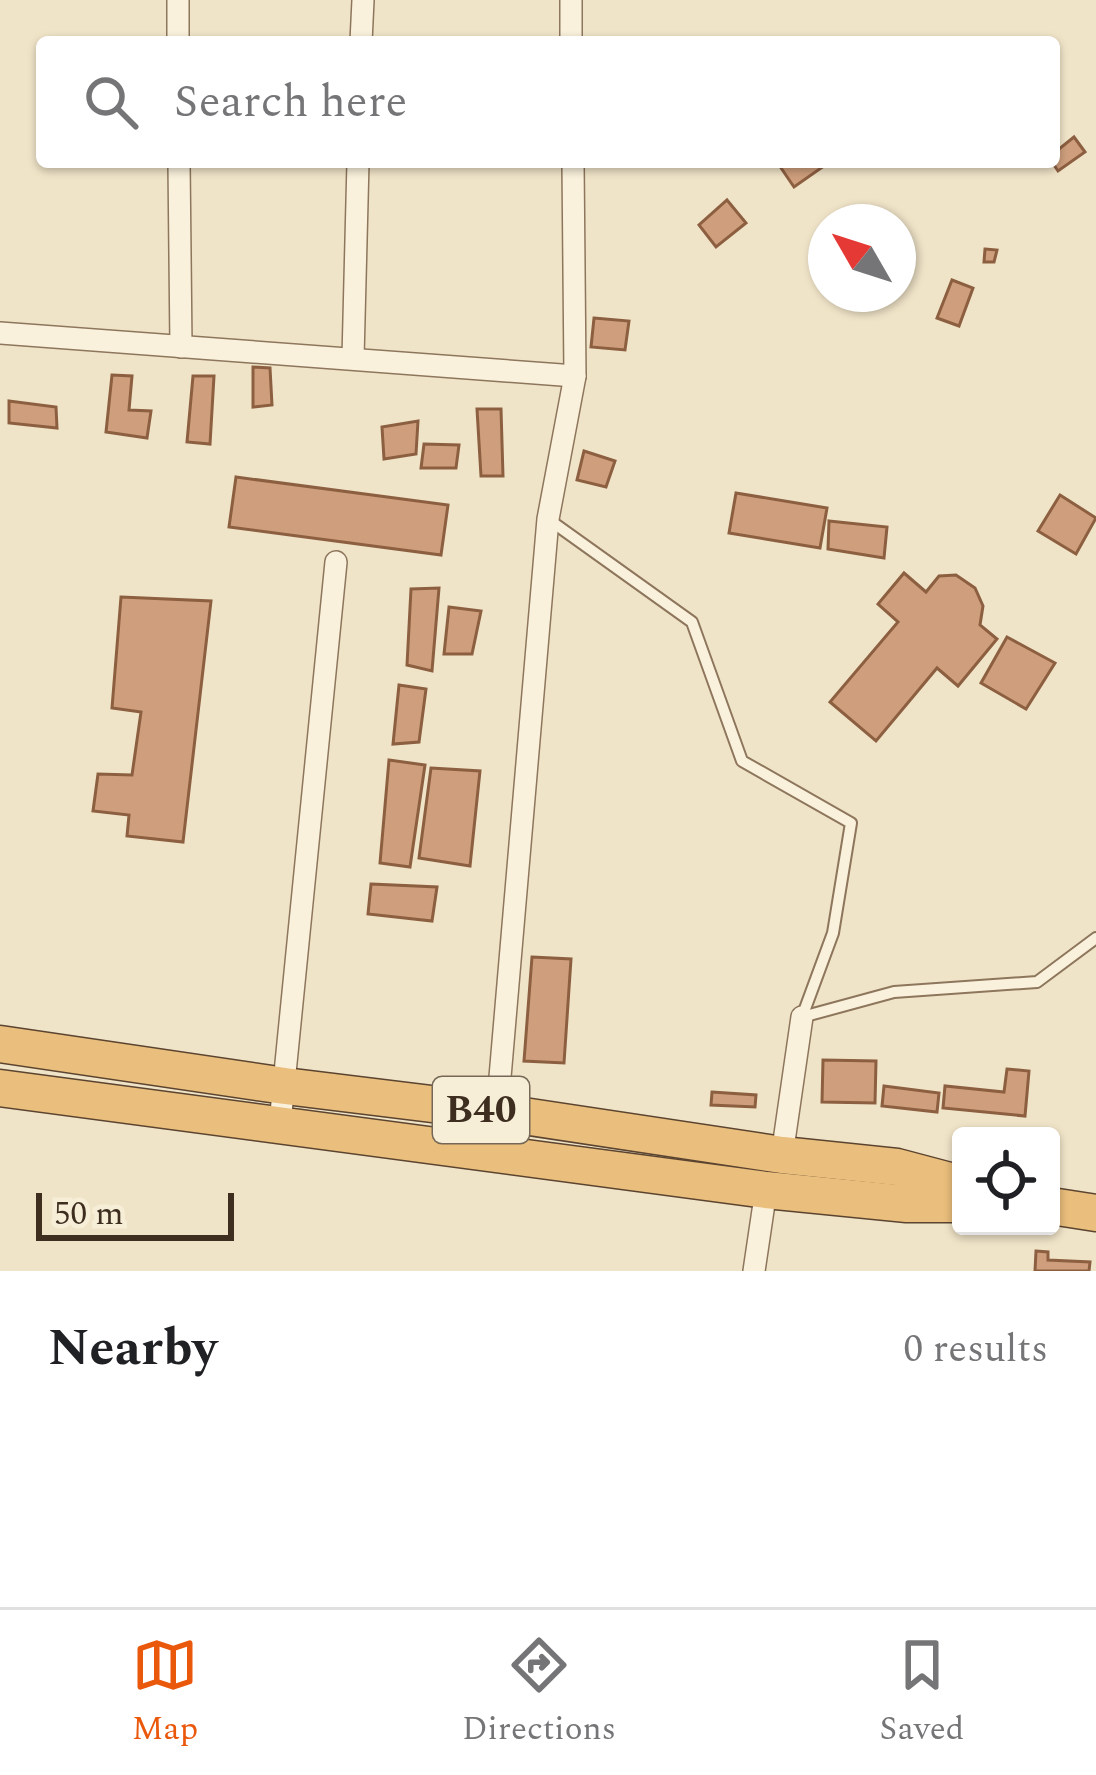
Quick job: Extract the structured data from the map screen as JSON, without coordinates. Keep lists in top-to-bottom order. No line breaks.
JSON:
{"streets":{"highway":["B40"]},"scale_bar":"50 m","north":"top left","page":{"search":"Search here","scale":"50 m","heading":["Nearby","0 results"],"nav":["Map","Directions","Saved"]}}
